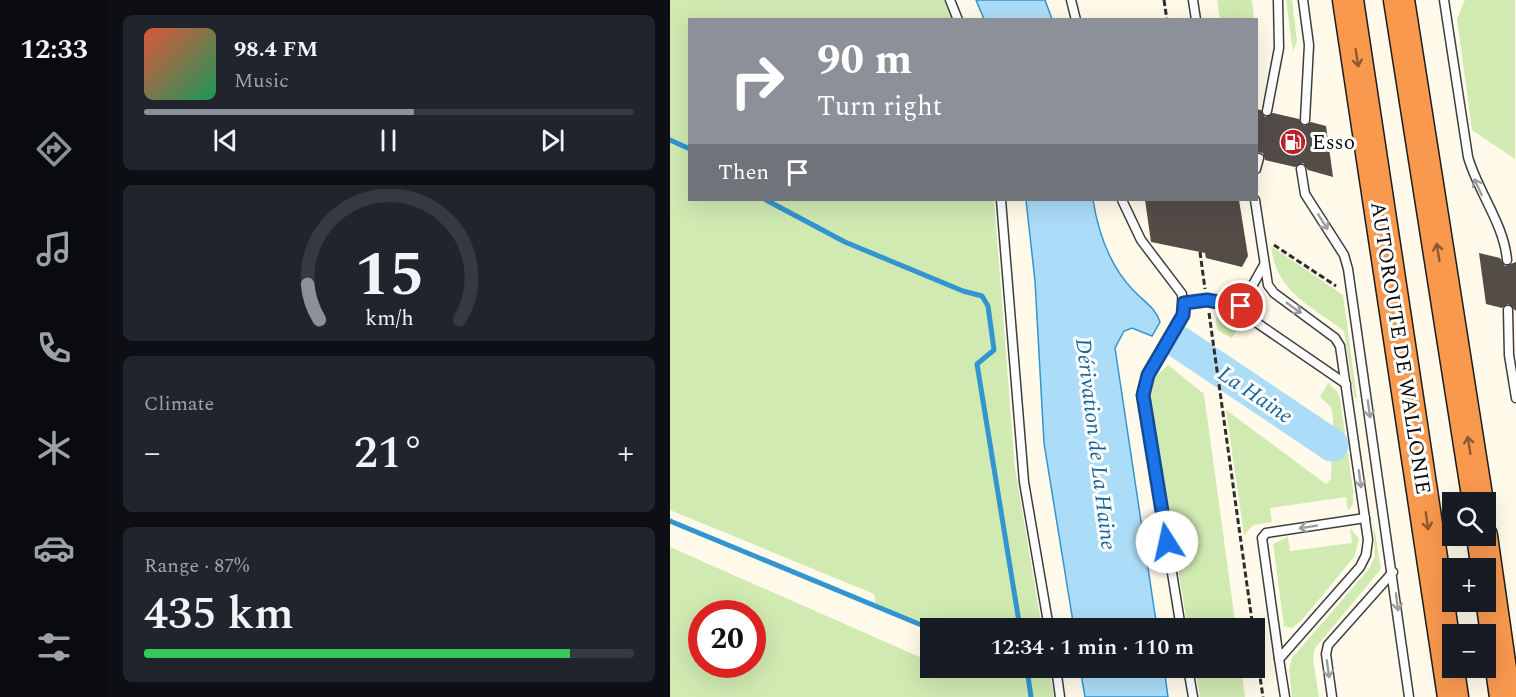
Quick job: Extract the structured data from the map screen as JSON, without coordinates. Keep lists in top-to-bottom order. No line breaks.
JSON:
{"streets":{"highway":["AUTOROUTE DE WALLONIE"]},"water":["La Haine","Dérivation de La Haine"],"places":{"fuel station":["Esso"]},"page":{"tabs":"12:33","turn":["90 m","Turn right"],"song":["98.4 FM","Music"],"then":"Then","tile":["Climate",["Range · 87%","435 km"]],"heat":["−","21°","+"],"map_buttons":["+","−"],"limit":"20","trip":"12:34 · 1 min · 110 m","gauge":["15","km/h"]}}
